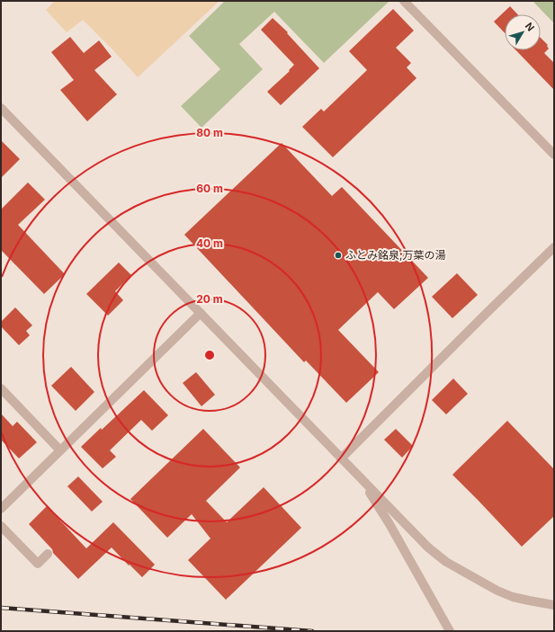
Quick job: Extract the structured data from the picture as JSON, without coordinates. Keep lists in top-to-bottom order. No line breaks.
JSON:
{"places":["ふとみ銘泉;万葉の湯"],"north":"top right","rings":["80 m","60 m","40 m","20 m"]}
